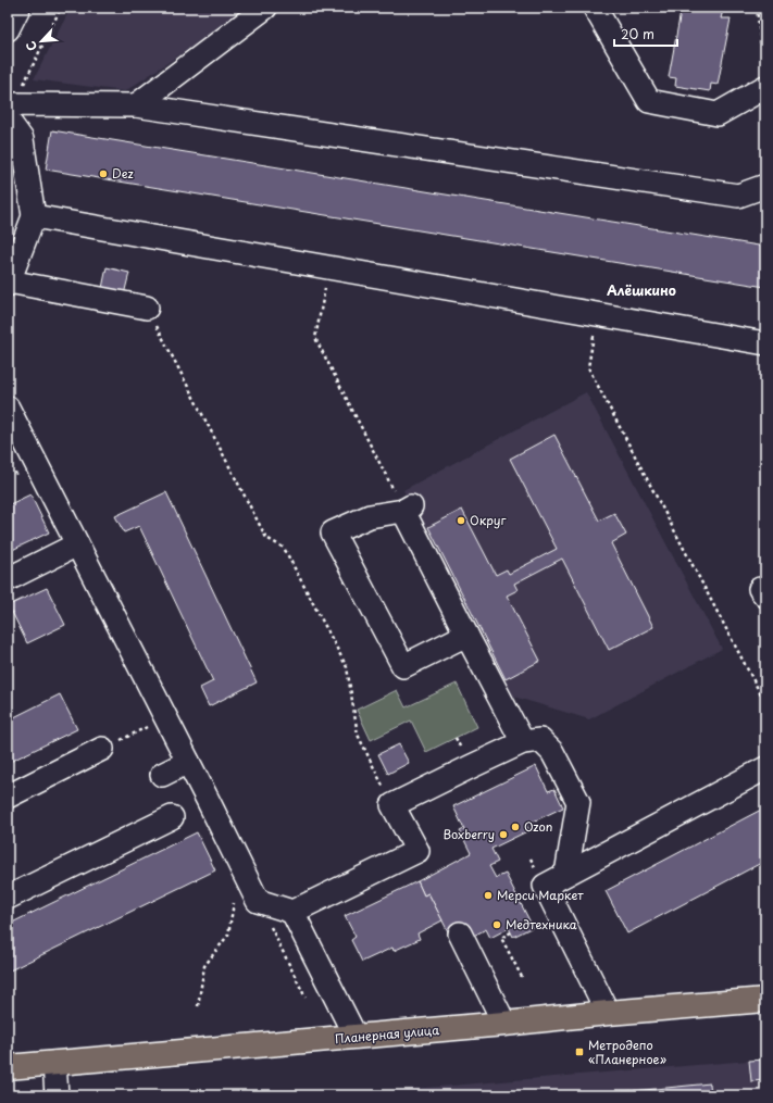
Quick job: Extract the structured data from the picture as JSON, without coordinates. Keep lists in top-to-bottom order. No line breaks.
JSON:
{"streets":{"main road":["Планерная улица"]},"districts":["Алёшкино"],"places":{"other":["Dez","Округ","Ozon","Boxberry","Мерси Маркет","Медтехника"],"transit":["Метродепо «Планерное»"]},"scale_bar":"20 m","north":"bottom left"}
